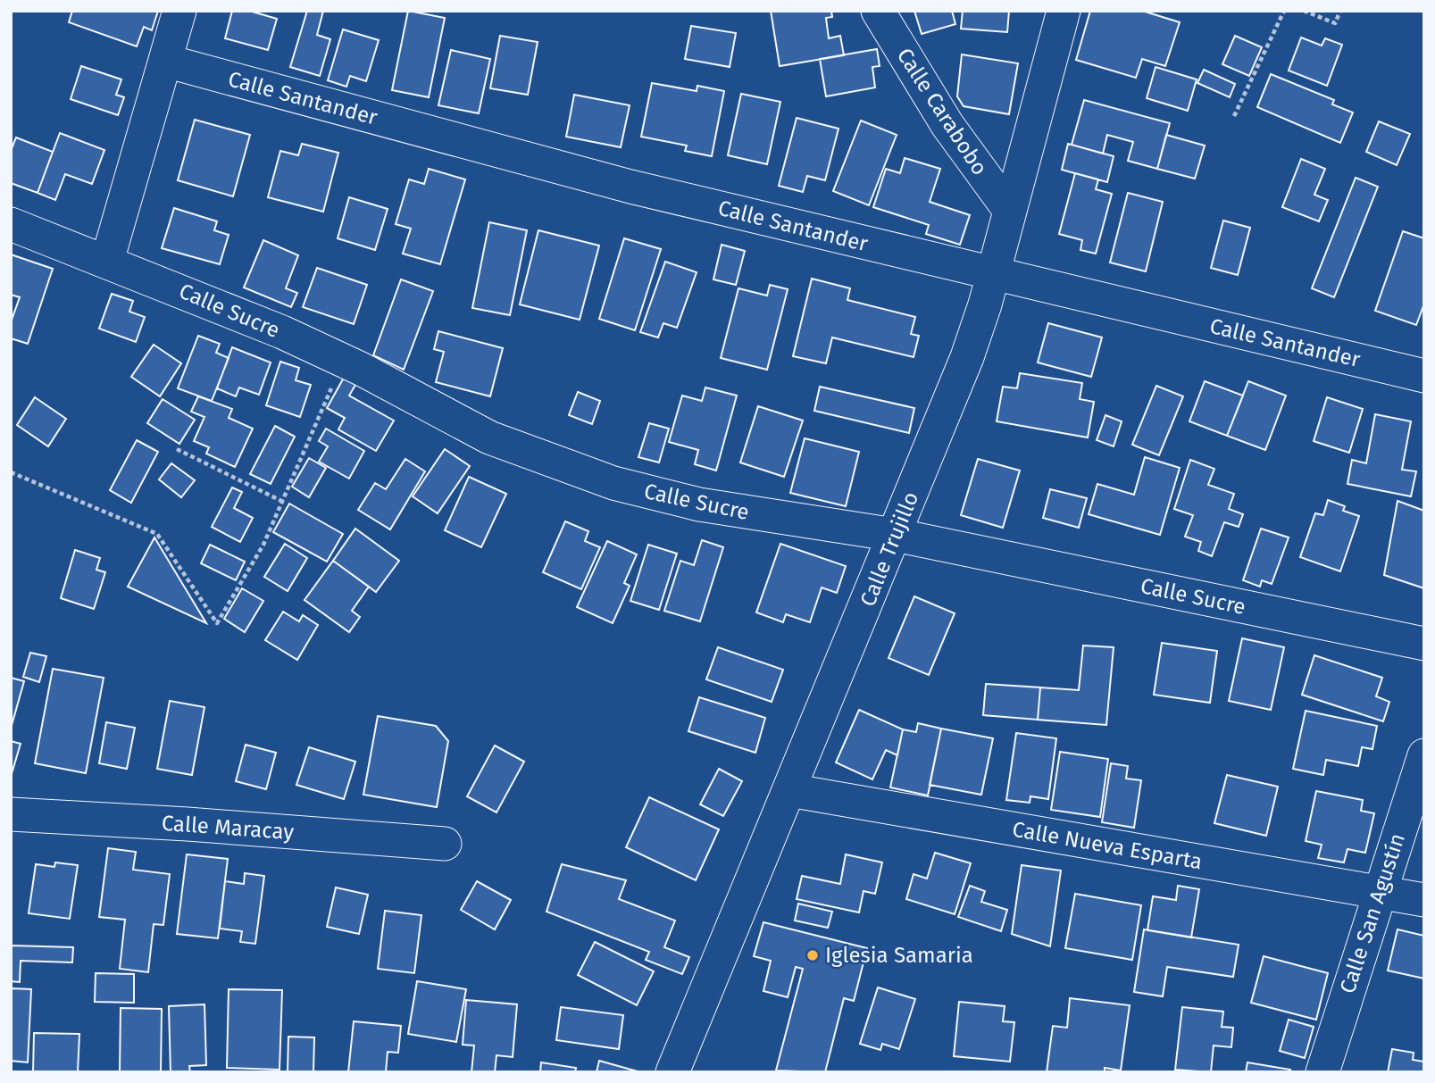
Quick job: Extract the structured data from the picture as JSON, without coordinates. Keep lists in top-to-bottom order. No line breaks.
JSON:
{"streets":{"street":["Calle Santander","Calle Carabobo","Calle Sucre","Calle Trujillo","Calle Maracay","Calle Nueva Esparta","Calle San Agustín"]},"crossings":[["Calle Santander","Calle Trujillo"],["Calle Carabobo","Calle Trujillo"],["Calle Sucre","Calle Trujillo"],["Calle Trujillo","Calle Nueva Esparta"],["Calle Nueva Esparta","Calle San Agustín"]],"places":["Iglesia Samaria"]}
